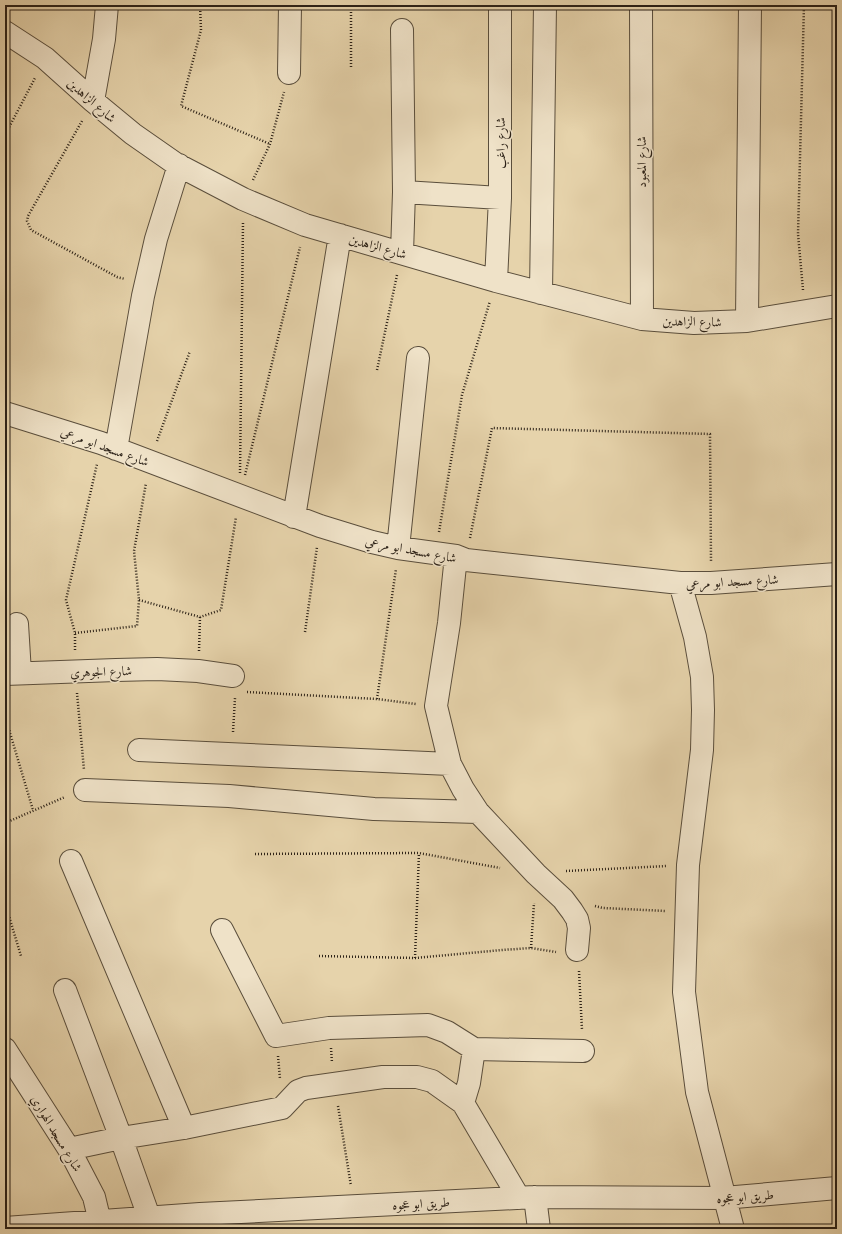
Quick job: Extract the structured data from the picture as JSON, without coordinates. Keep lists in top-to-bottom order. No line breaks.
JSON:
{"streets":{"street":["شارع الزاهدين","شارع راغب","شارع المعبود","شارع مسجد ابو مرعي","شارع الجوهري","شارع مسجد الهواري","طريق ابو عجوه"]},"crossings":[["شارع الزاهدين","شارع راغب"],["شارع الزاهدين","شارع المعبود"],["شارع مسجد الهواري","طريق ابو عجوه"]]}
